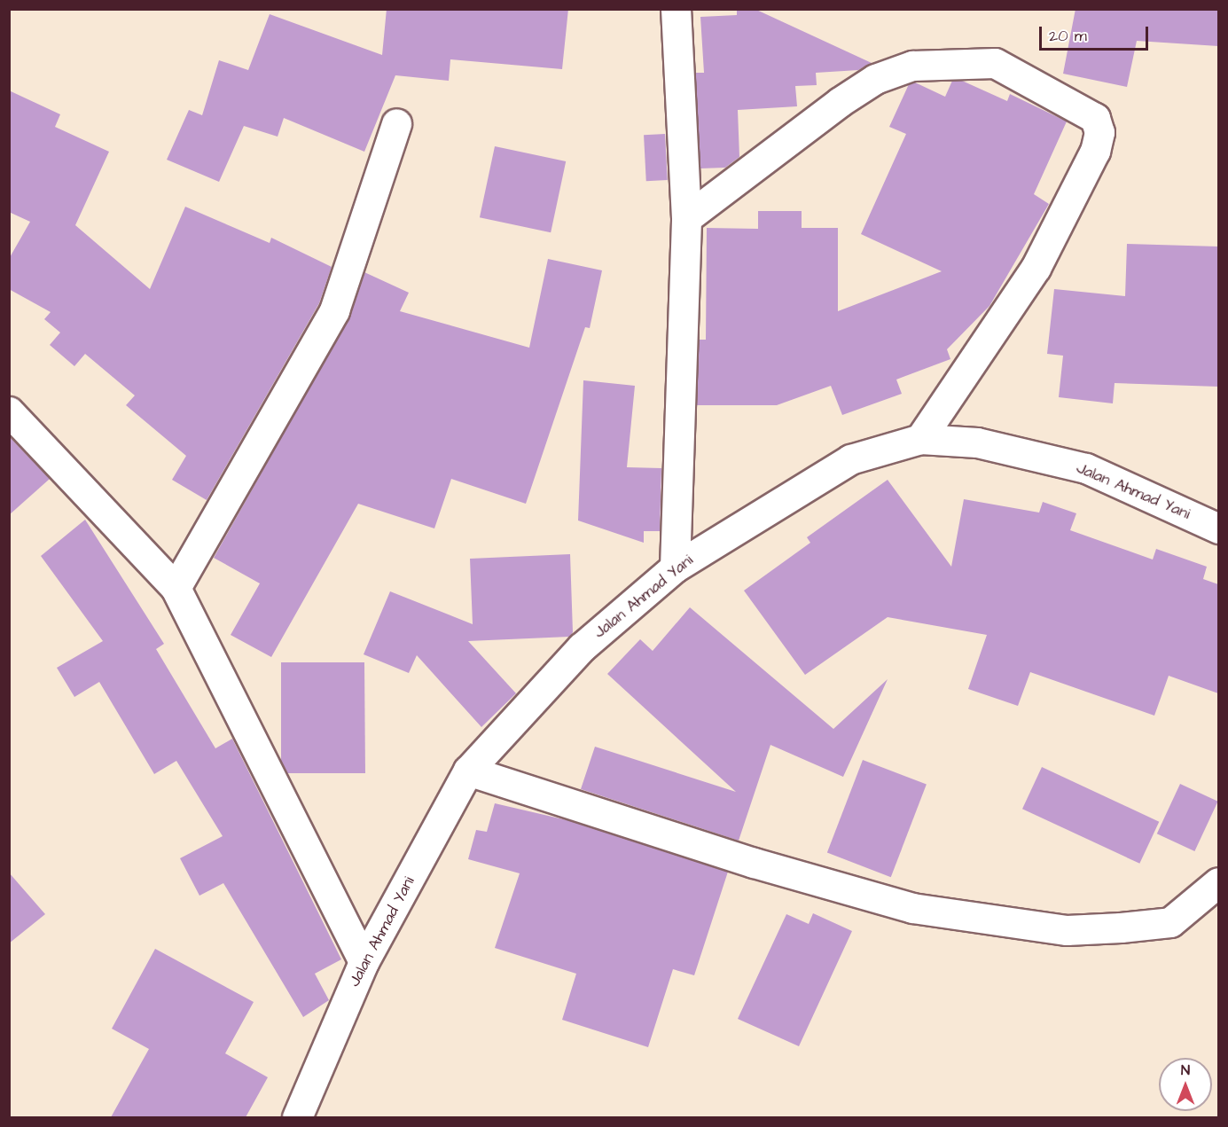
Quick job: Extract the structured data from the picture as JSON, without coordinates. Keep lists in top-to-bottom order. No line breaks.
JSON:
{"streets":{"street":["Jalan Ahmad Yani"]},"scale_bar":"20 m","north":"top"}
